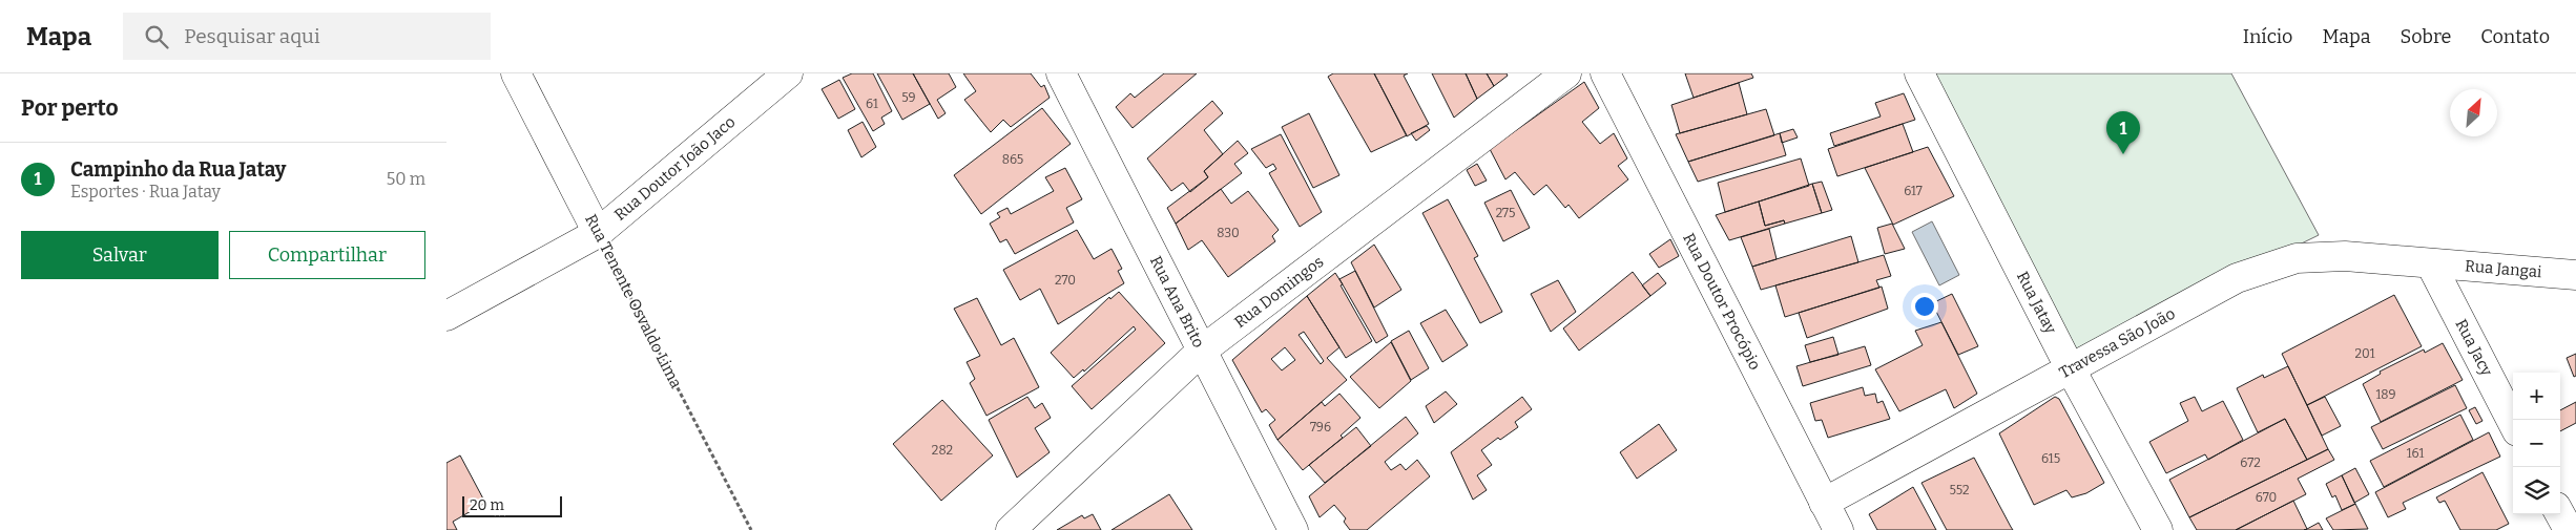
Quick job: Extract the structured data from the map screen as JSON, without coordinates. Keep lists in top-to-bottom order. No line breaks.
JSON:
{"streets":{"street":["Rua Doutor João Jaco","Rua Jangai","Rua Domingos","Rua Tenente Osvaldo Lima","Rua Ana Brito","Rua Doutor Procópio","Rua Jatay","Travessa São João","Rua Jacy"]},"crossings":[["Rua Doutor João Jaco","Rua Tenente Osvaldo Lima"],["Rua Jangai","Travessa São João"],["Rua Jangai","Rua Jacy"],["Rua Domingos","Rua Ana Brito"],["Rua Doutor Procópio","Travessa São João"],["Rua Jatay","Travessa São João"],["Travessa São João","Rua Jacy"]],"house_numbers":["59","61","865","617","275","830","270","201","189","796","282","161","615","672","552","670"],"scale_bar":"20 m","north":"top right","page":{"header":"Mapa","search":"Pesquisar aqui","nav":["Início","Mapa","Sobre","Contato"],"heading":"Por perto","pins":"1","list":[{"mark":"1","name":"Campinho da Rua Jatay","note":"Esportes · Rua Jatay","value":"50 m"}],"buttons":["Salvar","Compartilhar"],"map_buttons":["+","−"],"scale":"20 m"}}
